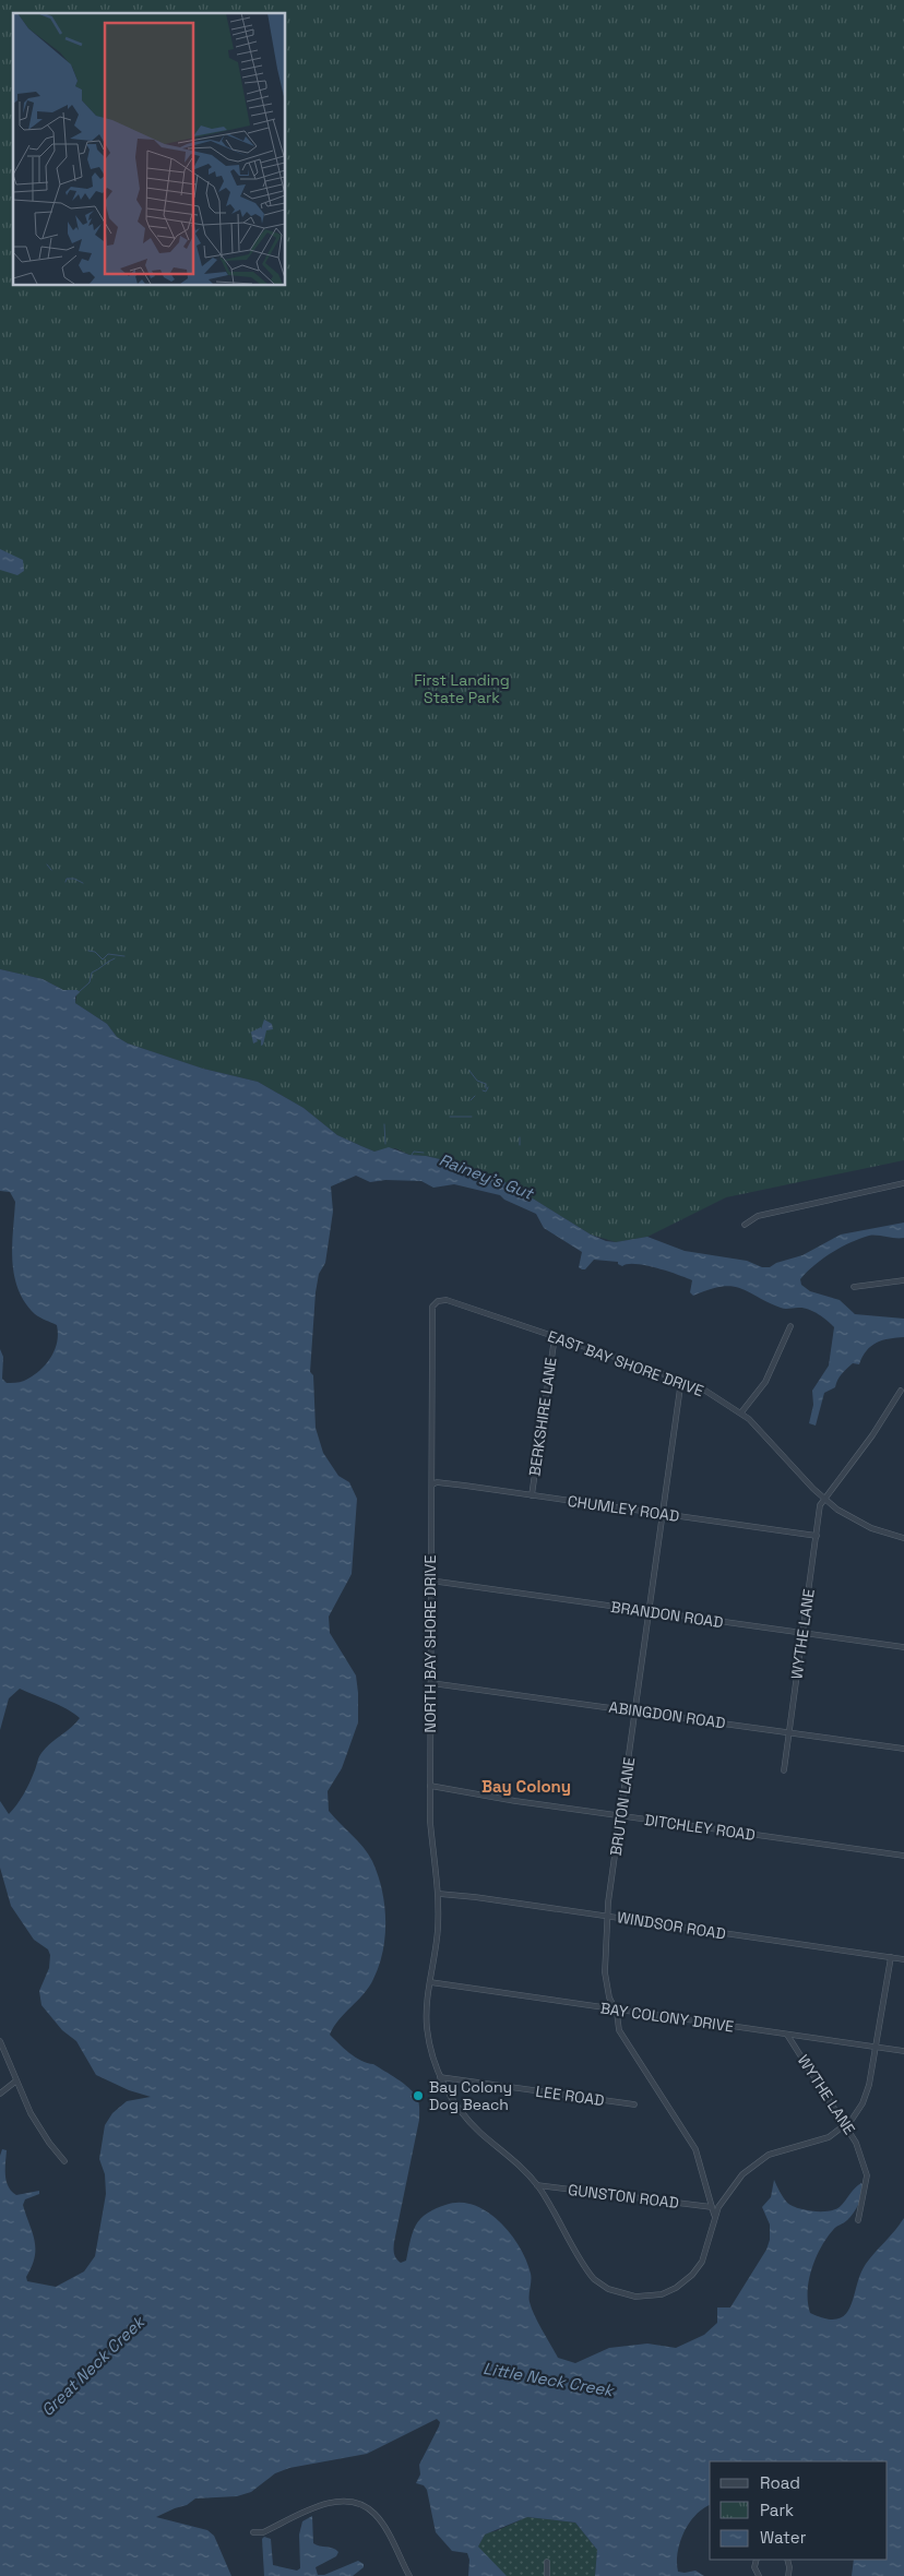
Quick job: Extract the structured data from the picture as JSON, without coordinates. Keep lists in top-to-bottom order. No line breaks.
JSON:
{"streets":{"street":["EAST BAY SHORE DRIVE","BERKSHIRE LANE","CHUMLEY ROAD","BRANDON ROAD","WYTHE LANE","NORTH BAY SHORE DRIVE","ABINGDON ROAD","BRUTON LANE","DITCHLEY ROAD","WINDSOR ROAD","BAY COLONY DRIVE","LEE ROAD","GUNSTON ROAD"]},"crossings":[["EAST BAY SHORE DRIVE","BERKSHIRE LANE"],["EAST BAY SHORE DRIVE","WYTHE LANE"],["EAST BAY SHORE DRIVE","NORTH BAY SHORE DRIVE"],["EAST BAY SHORE DRIVE","BRUTON LANE"],["BERKSHIRE LANE","CHUMLEY ROAD"],["CHUMLEY ROAD","WYTHE LANE"],["CHUMLEY ROAD","NORTH BAY SHORE DRIVE"],["CHUMLEY ROAD","BRUTON LANE"],["BRANDON ROAD","WYTHE LANE"],["BRANDON ROAD","NORTH BAY SHORE DRIVE"],["BRANDON ROAD","BRUTON LANE"],["WYTHE LANE","NORTH BAY SHORE DRIVE"],["WYTHE LANE","ABINGDON ROAD"],["WYTHE LANE","BAY COLONY DRIVE"],["NORTH BAY SHORE DRIVE","ABINGDON ROAD"],["NORTH BAY SHORE DRIVE","BRUTON LANE"],["NORTH BAY SHORE DRIVE","DITCHLEY ROAD"],["NORTH BAY SHORE DRIVE","WINDSOR ROAD"],["NORTH BAY SHORE DRIVE","BAY COLONY DRIVE"],["NORTH BAY SHORE DRIVE","LEE ROAD"],["NORTH BAY SHORE DRIVE","GUNSTON ROAD"],["ABINGDON ROAD","BRUTON LANE"],["BRUTON LANE","DITCHLEY ROAD"],["BRUTON LANE","WINDSOR ROAD"],["BRUTON LANE","BAY COLONY DRIVE"],["BRUTON LANE","GUNSTON ROAD"]],"districts":["Bay Colony"],"water":["Rainey's Gut","Great Neck Creek","Little Neck Creek"],"parks":["First Landing State Park"],"places":["Bay Colony Dog Beach"],"legend":["Road","Park","Water"]}
